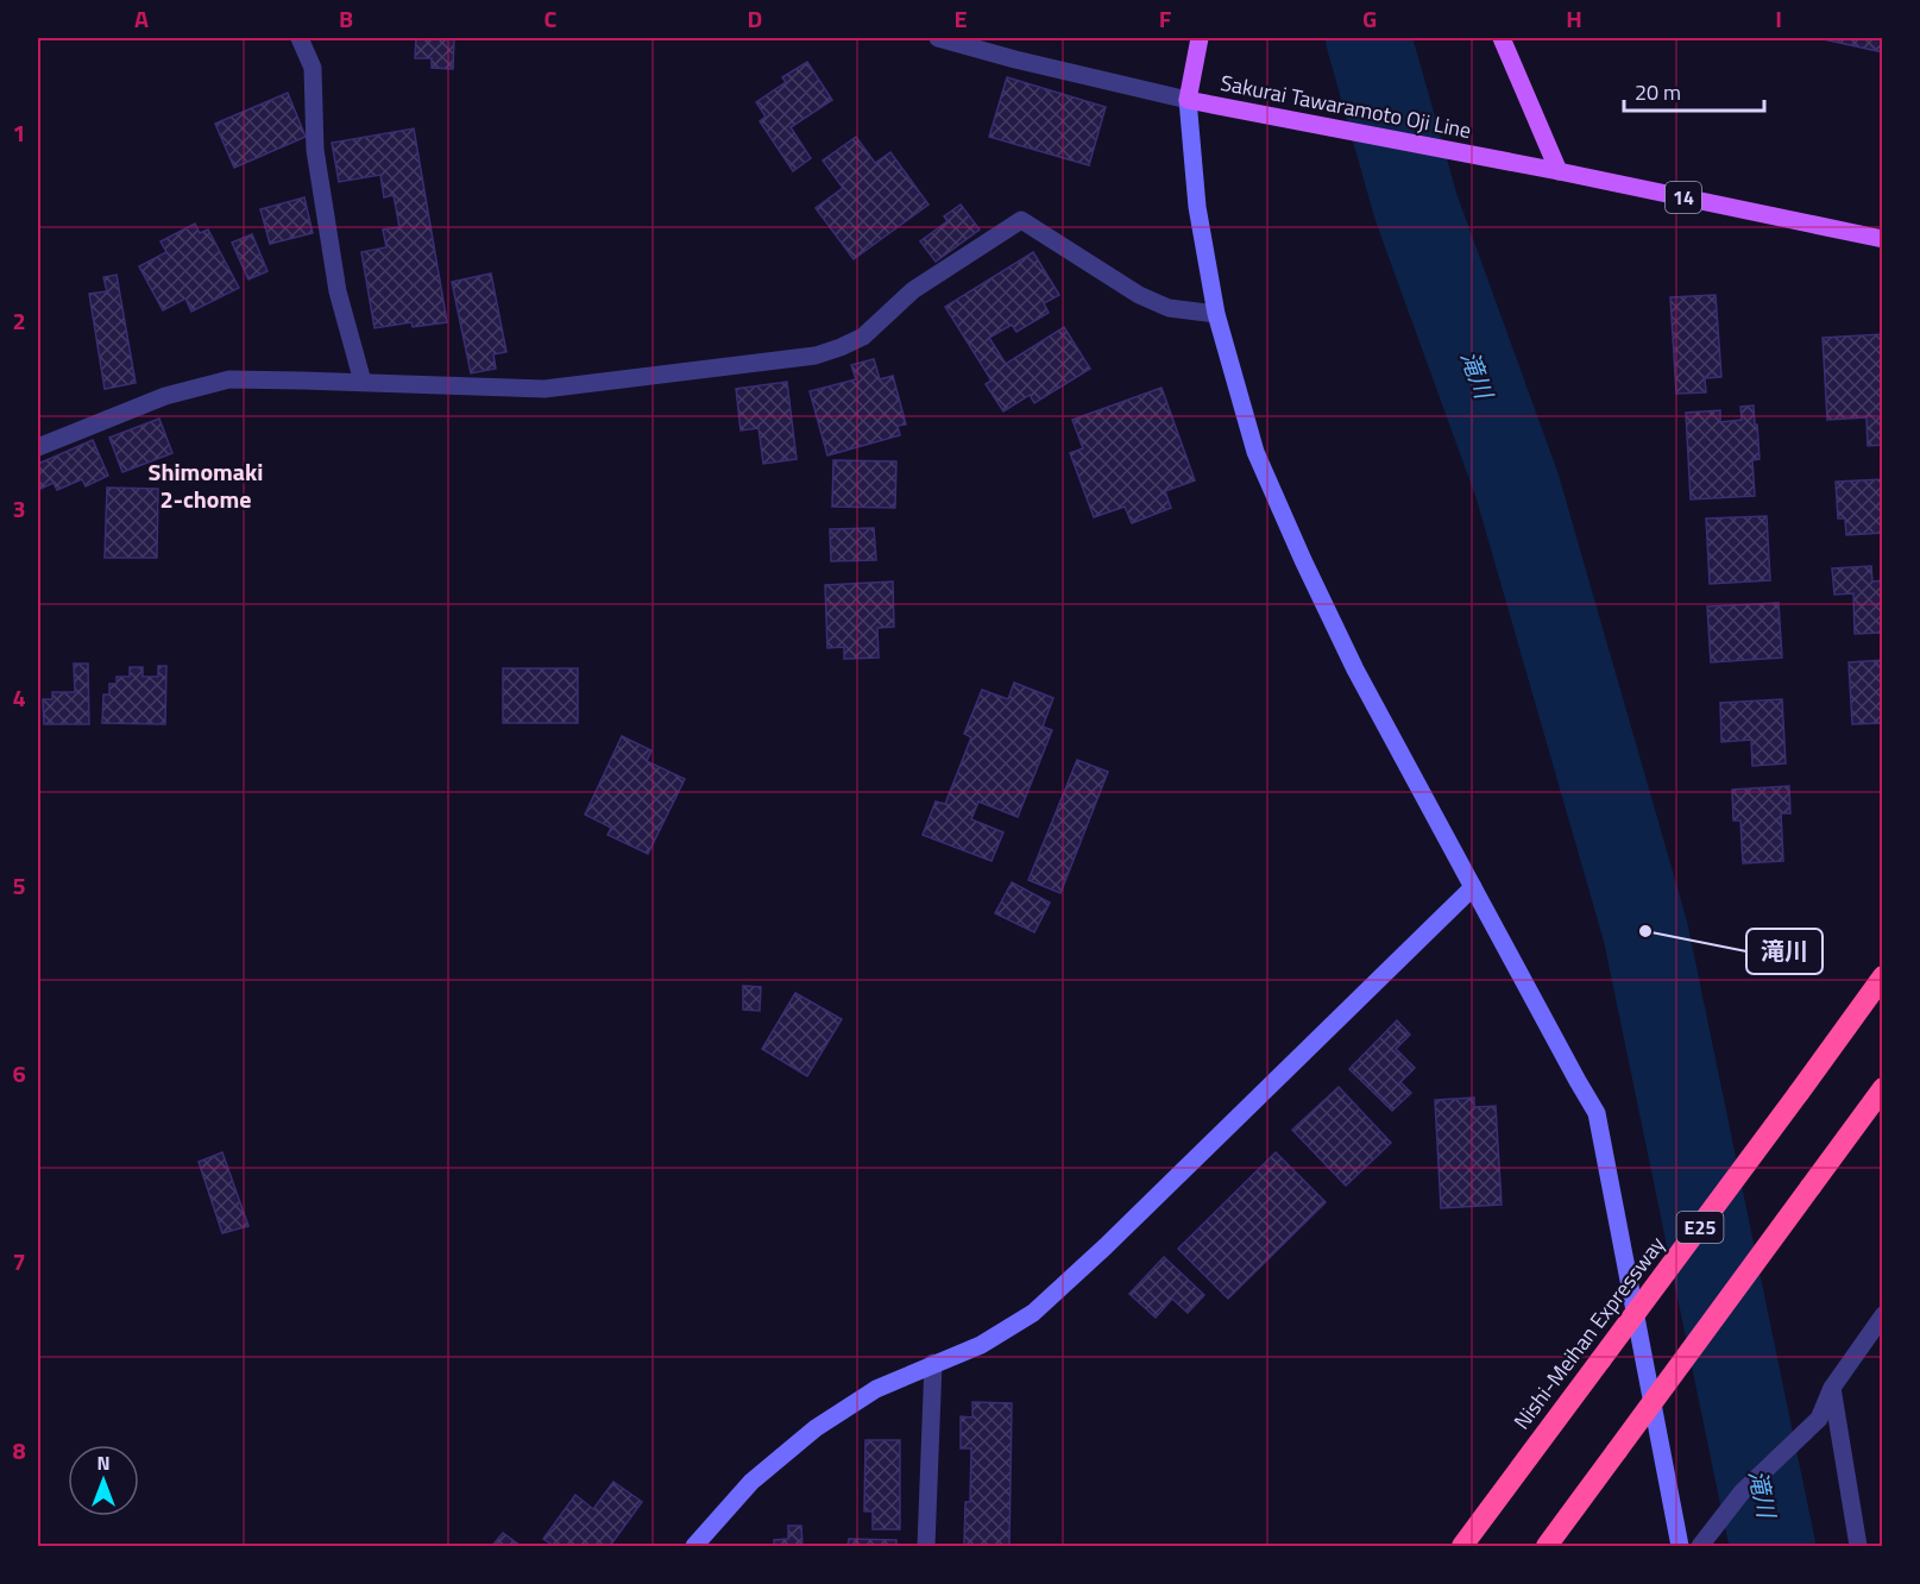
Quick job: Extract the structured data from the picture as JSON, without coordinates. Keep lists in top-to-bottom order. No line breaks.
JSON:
{"streets":{"highway":["E25","Nishi-Meihan Expressway"],"main road":["Sakurai Tawaramoto Oji Line","14"]},"districts":["Shimomaki 2-chome"],"water":["滝川"],"places":["滝川"],"scale_bar":"20 m","north":"top","grid":{"columns":["A","B","C","D","E","F","G","H","I"],"rows":["1","2","3","4","5","6","7","8"]}}
